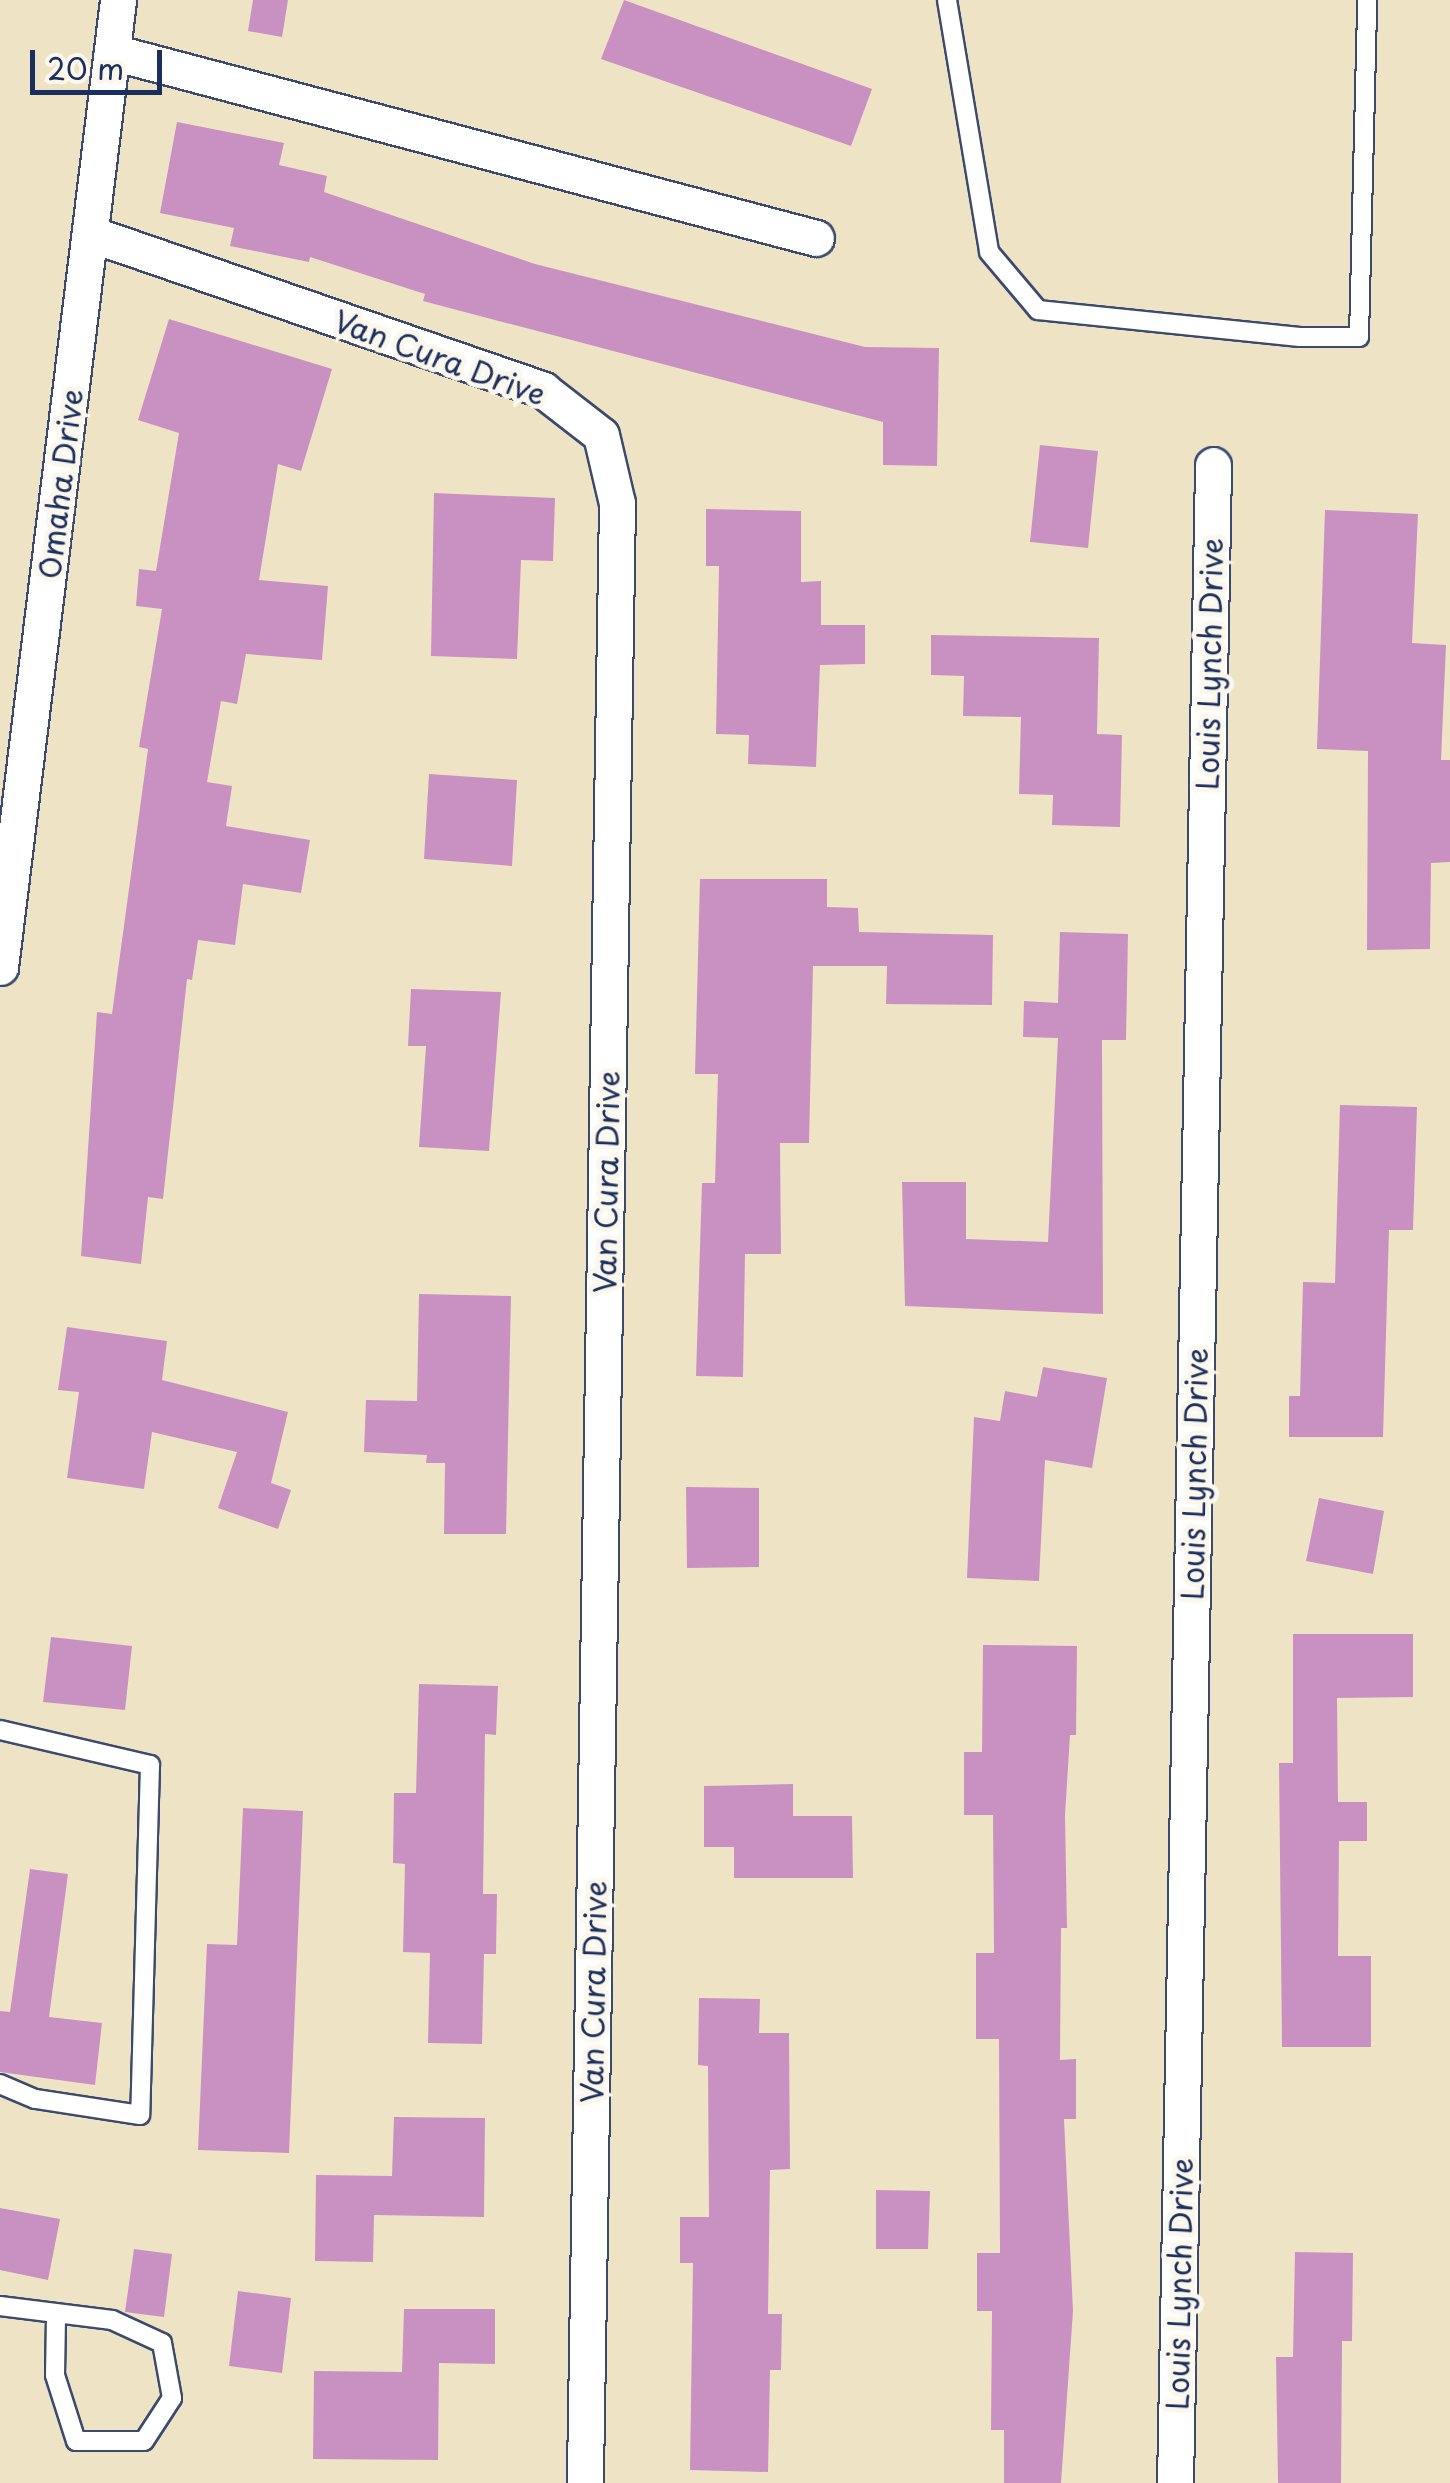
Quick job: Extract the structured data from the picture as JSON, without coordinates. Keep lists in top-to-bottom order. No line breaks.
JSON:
{"streets":{"street":["Van Cura Drive","Omaha Drive","Louis Lynch Drive"]},"crossings":[["Van Cura Drive","Omaha Drive"]],"scale_bar":"20 m"}
